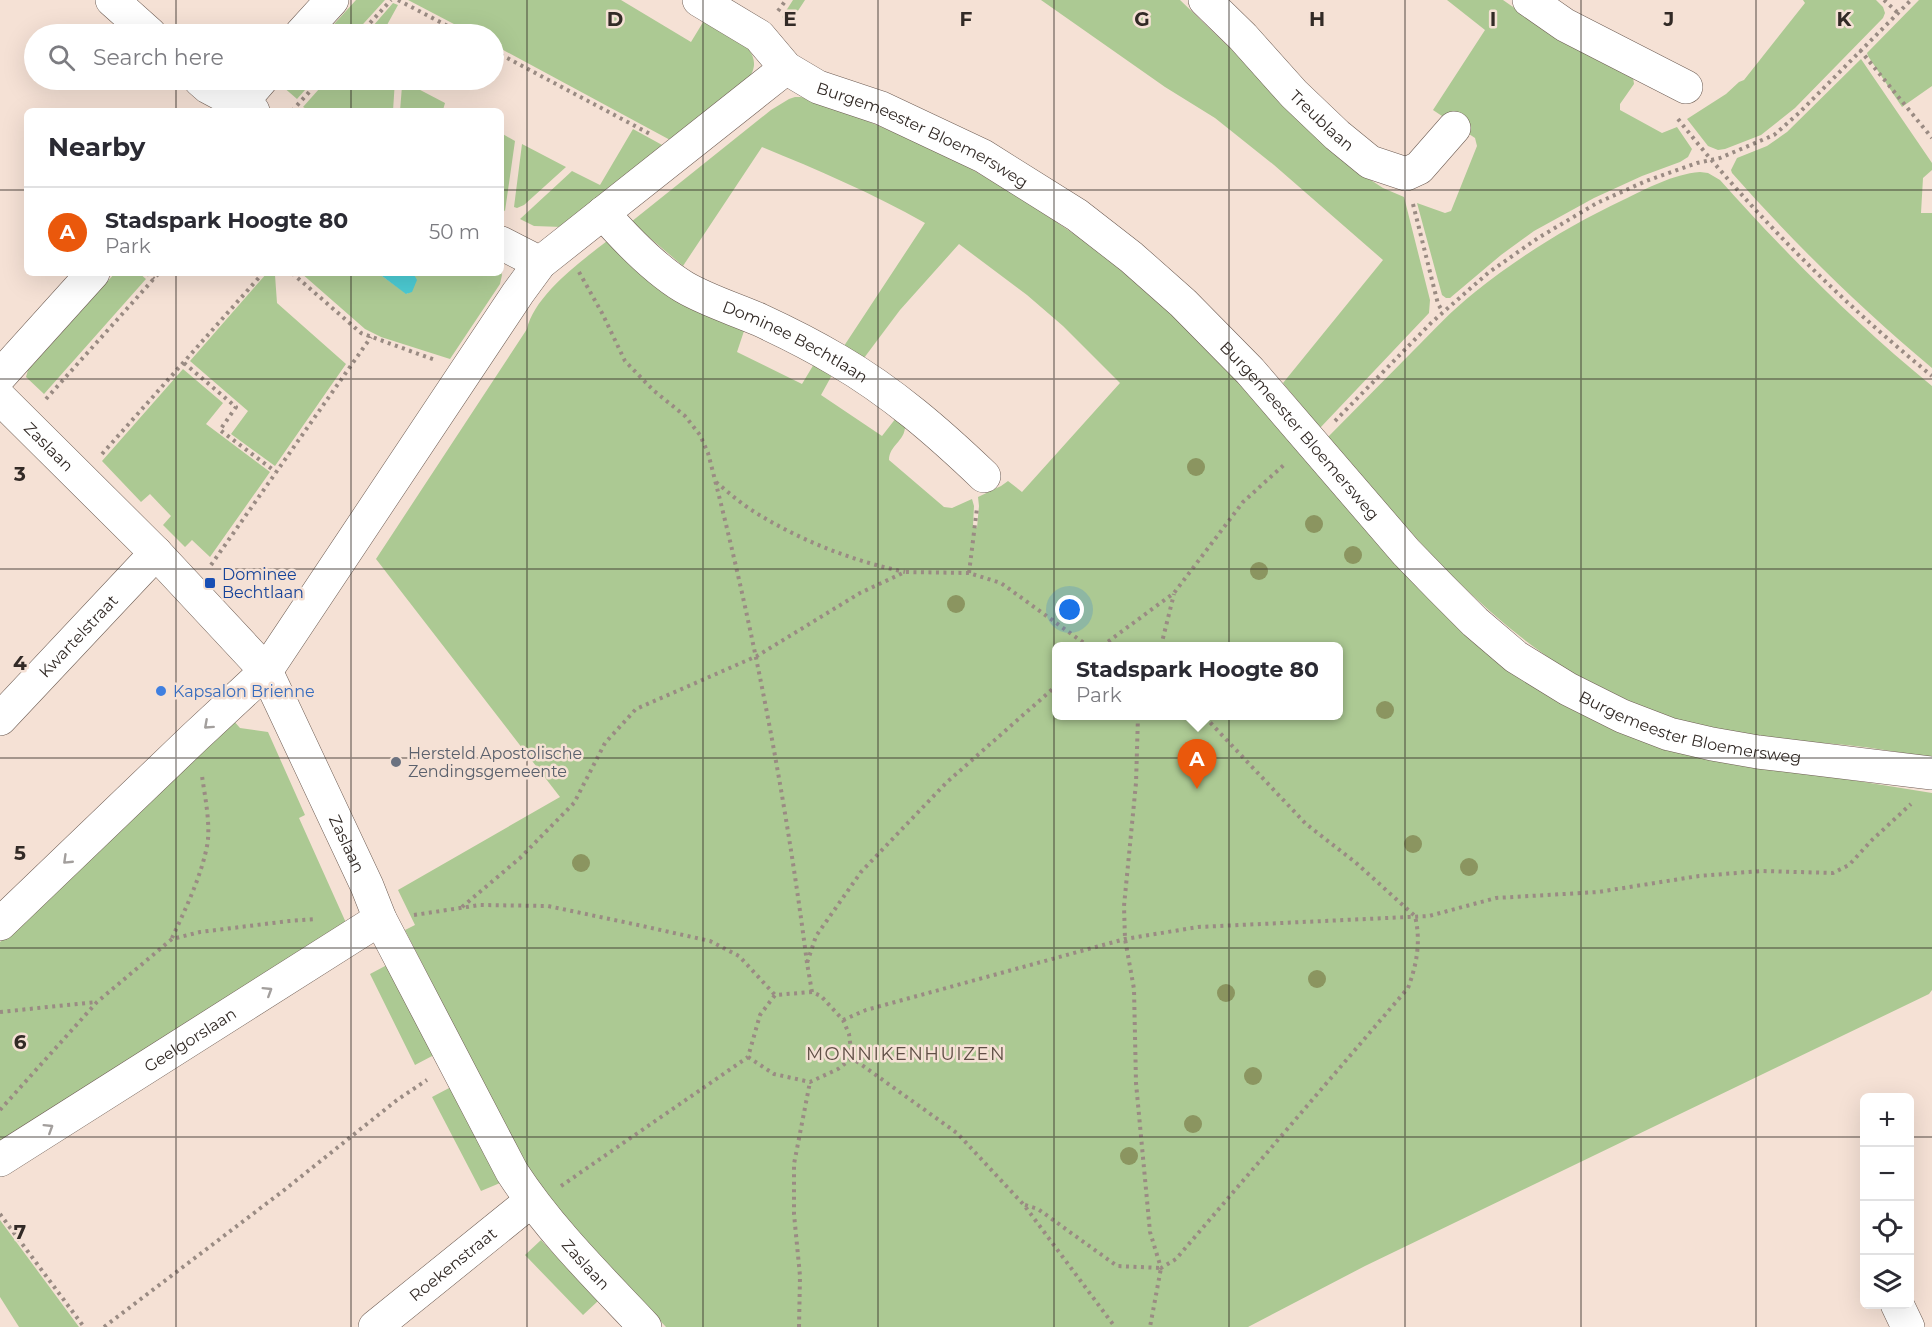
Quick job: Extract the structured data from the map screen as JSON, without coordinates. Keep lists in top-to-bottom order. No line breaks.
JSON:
{"streets":{"street":["Treublaan","Burgemeester Bloemersweg","Dominee Bechtlaan","Zaslaan","Kwartelstraat","Geelgorslaan","Roekenstraat"]},"crossings":[["Zaslaan","Kwartelstraat"],["Zaslaan","Geelgorslaan"],["Zaslaan","Roekenstraat"]],"districts":["MONNIKENHUIZEN"],"places":{"transit":["Dominee Bechtlaan"],"other":["Kapsalon Brienne","Hersteld Apostolische Zendingsgemeente"]},"page":{"search":"Search here","heading":"Nearby","list":[{"mark":"A","name":"Stadspark Hoogte 80","note":"Park","value":"50 m"}],"popup":["Stadspark Hoogte 80","Park"],"pins":"A","map_buttons":["+","−"]},"grid":{"columns":["D","E","F","G","H","I","J","K"],"rows":["3","4","5","6","7"]}}
